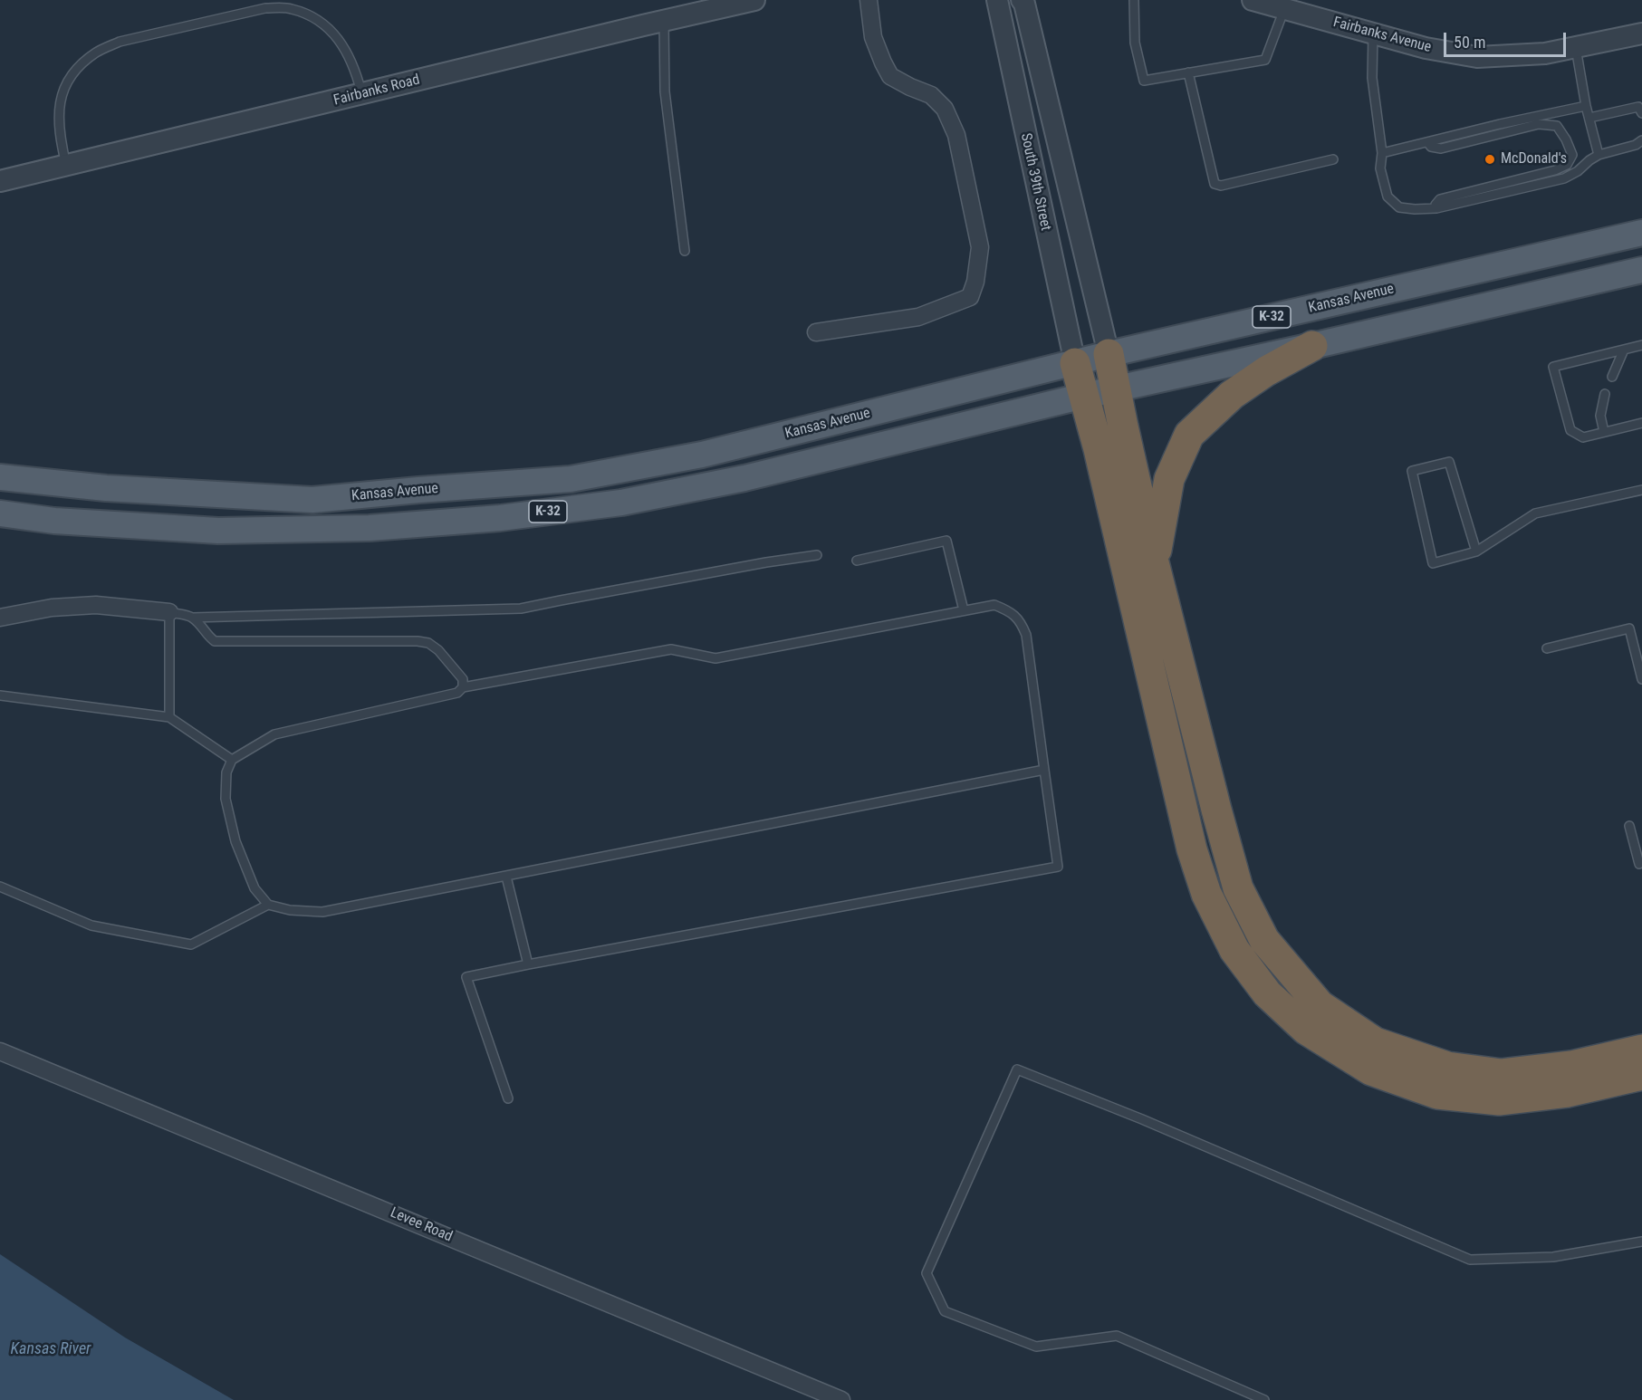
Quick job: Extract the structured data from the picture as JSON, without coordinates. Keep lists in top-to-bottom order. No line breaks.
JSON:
{"streets":{"main road":["Kansas Avenue","K-32"],"street":["Fairbanks Avenue","Fairbanks Road","South 39th Street","Levee Road"]},"crossings":[["South 39th Street","Kansas Avenue"]],"water":["Kansas River"],"places":["McDonald's"],"scale_bar":"50 m"}
